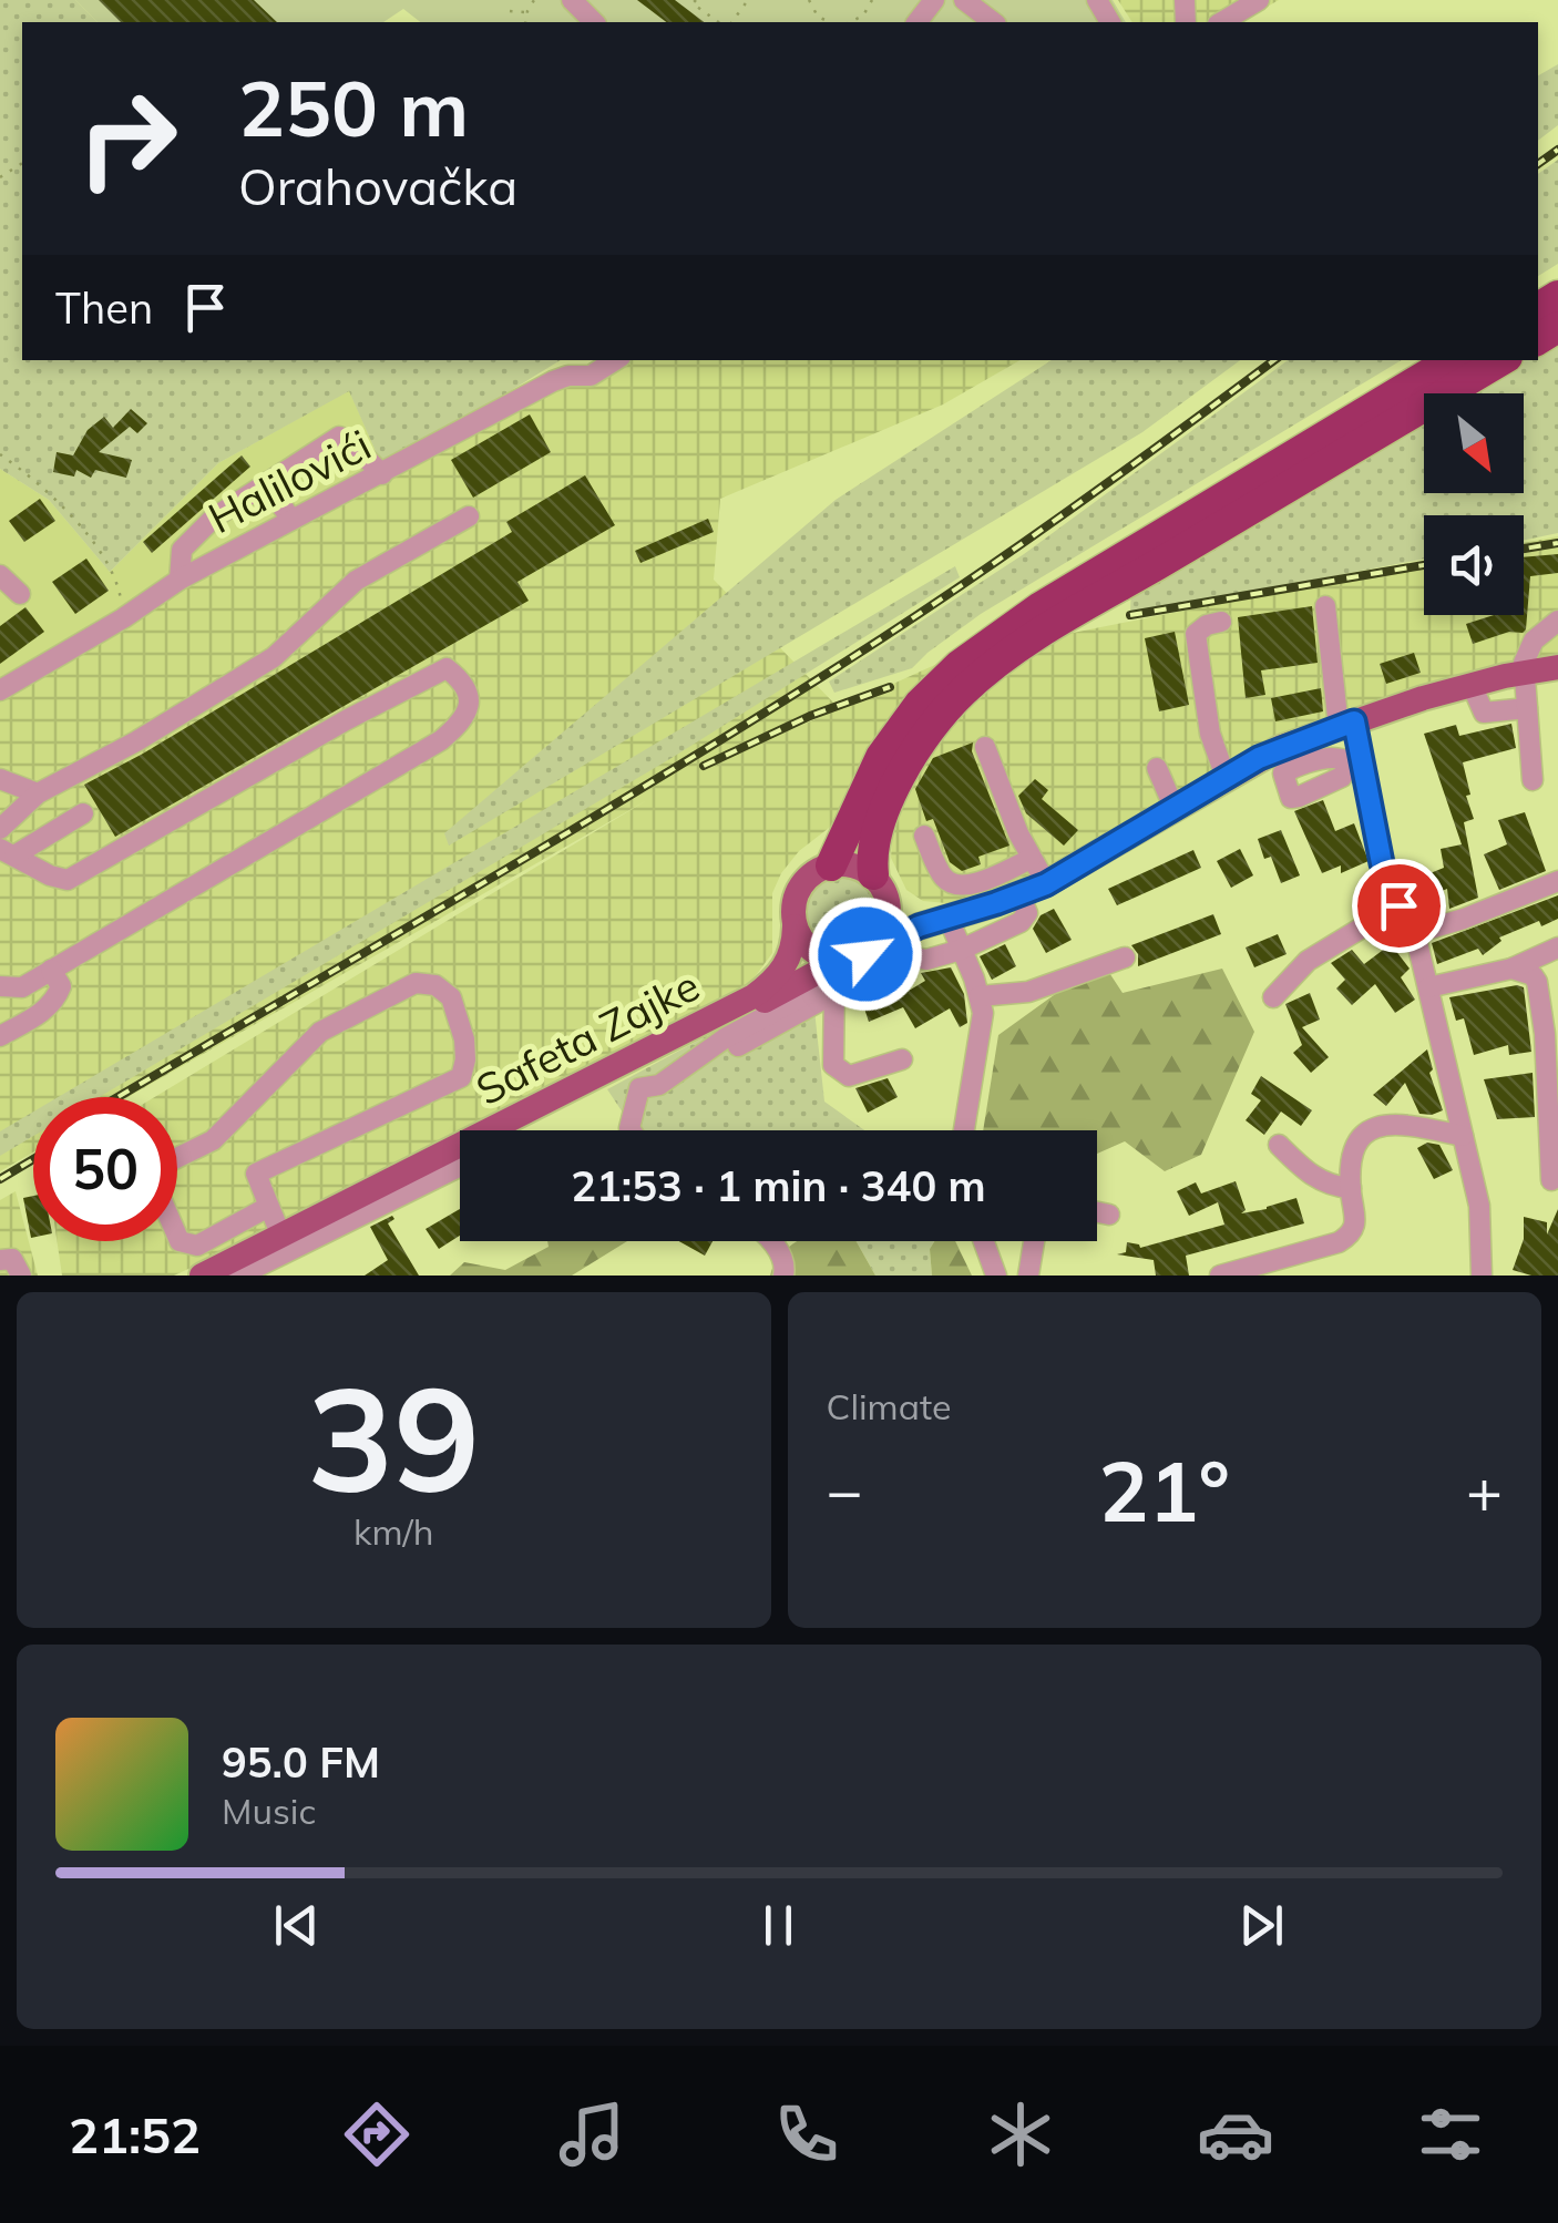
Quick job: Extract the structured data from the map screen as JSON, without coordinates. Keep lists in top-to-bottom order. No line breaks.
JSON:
{"streets":{"main road":["Safeta Zajke"],"street":["Halilovići"]},"north":"bottom right","page":{"turn":["250 m","Orahovačka"],"then":"Then","limit":"50","trip":"21:53 · 1 min · 340 m","tile":[["39","km/h"],"Climate"],"heat":["−","21°","+"],"song":["95.0 FM","Music"],"tabs":"21:52"}}
